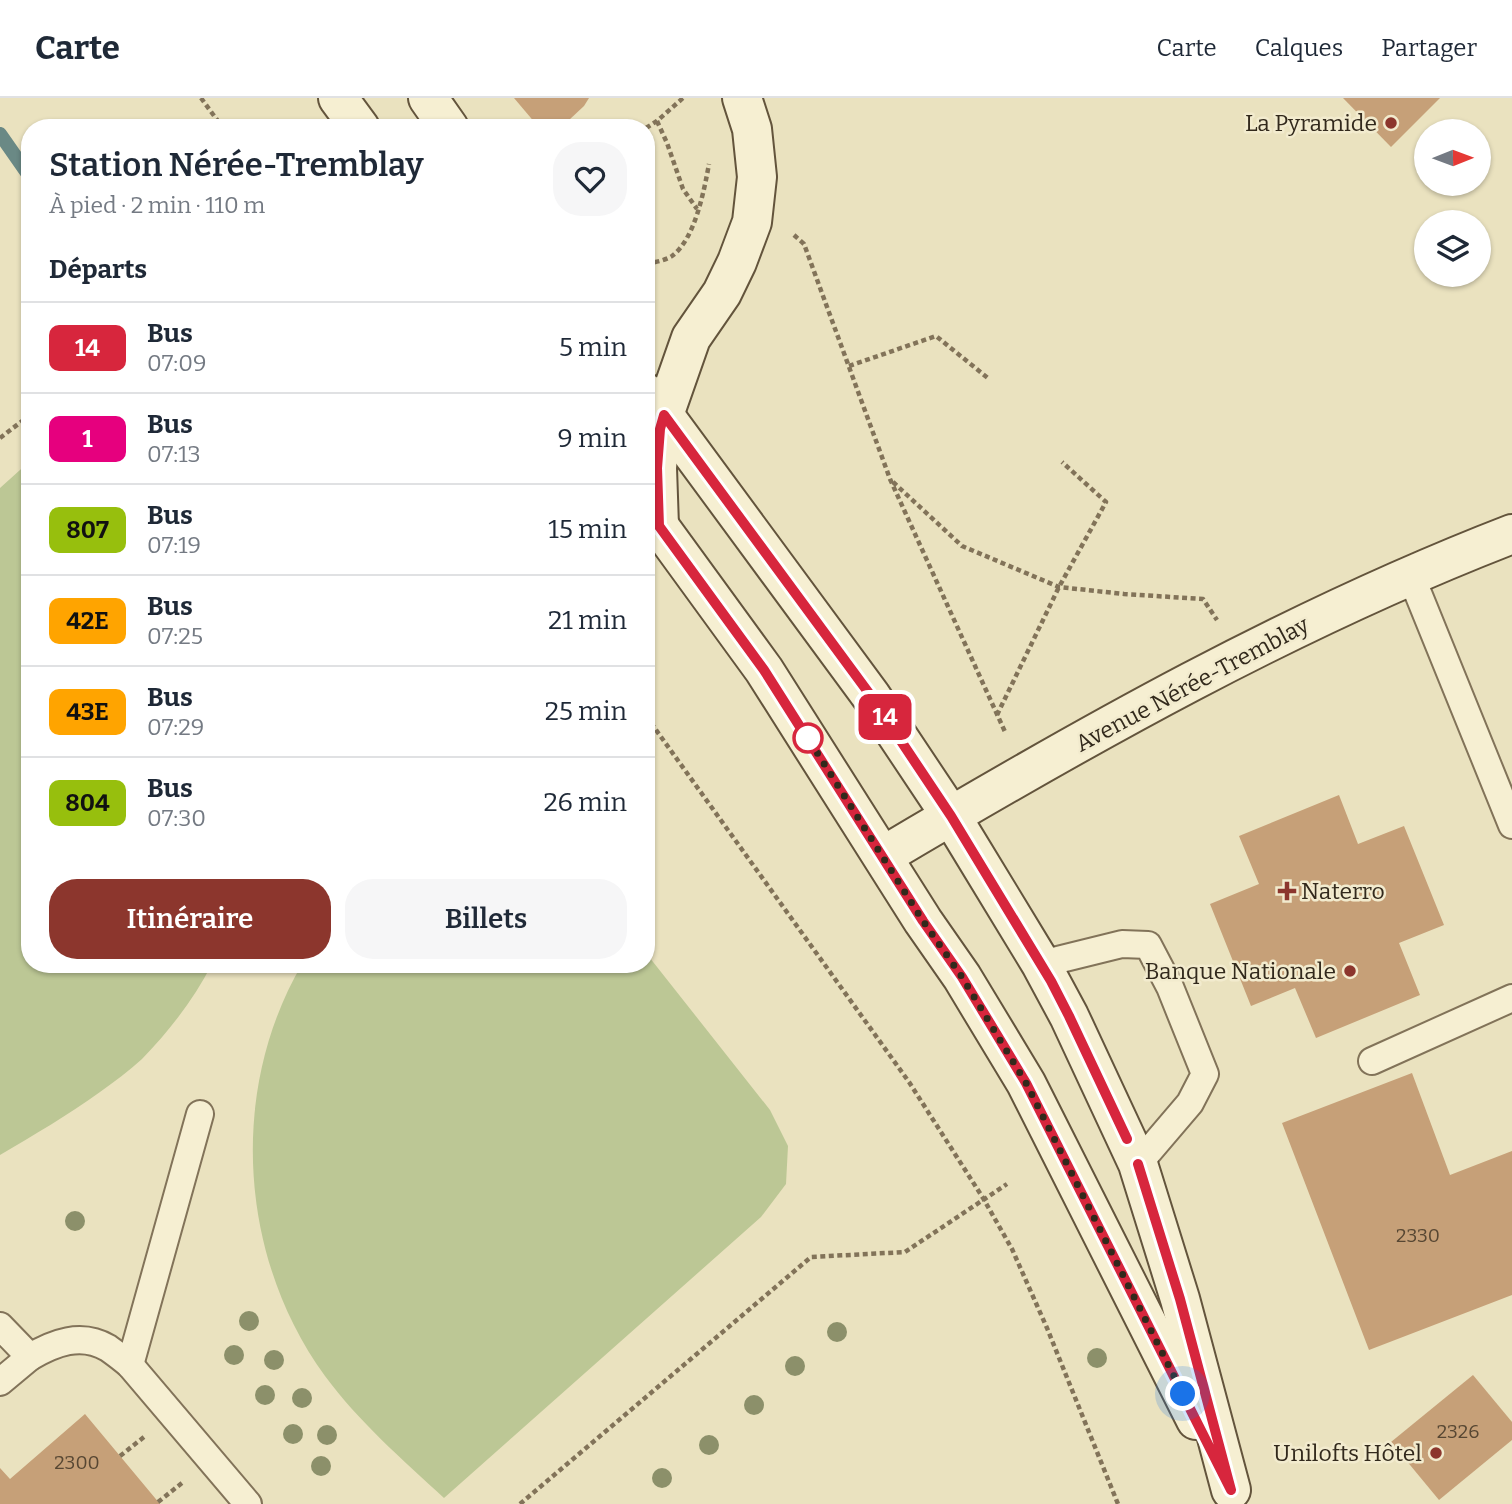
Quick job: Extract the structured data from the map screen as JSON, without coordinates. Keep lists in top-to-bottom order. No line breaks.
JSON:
{"streets":{"main road":["Avenue Nérée-Tremblay"]},"places":{"other":["La Pyramide","Banque Nationale","Unilofts Hôtel"],"health":["Naterro"]},"lines":["bus line 14"],"house_numbers":["2330","2326","2300"],"north":"right","page":{"header":"Carte","nav":["Carte","Calques","Partager"],"on_map":"14","heading":[["Station Nérée-Tremblay","À pied · 2 min · 110 m"],"Départs"],"list":[{"mark":"14","name":"Bus","note":"07:09","value":"5 min"},{"mark":"1","name":"Bus","note":"07:13","value":"9 min"},{"mark":"807","name":"Bus","note":"07:19","value":"15 min"},{"mark":"42E","name":"Bus","note":"07:25","value":"21 min"},{"mark":"43E","name":"Bus","note":"07:29","value":"25 min"},{"mark":"804","name":"Bus","note":"07:30","value":"26 min"}],"buttons":["Itinéraire","Billets"]}}
